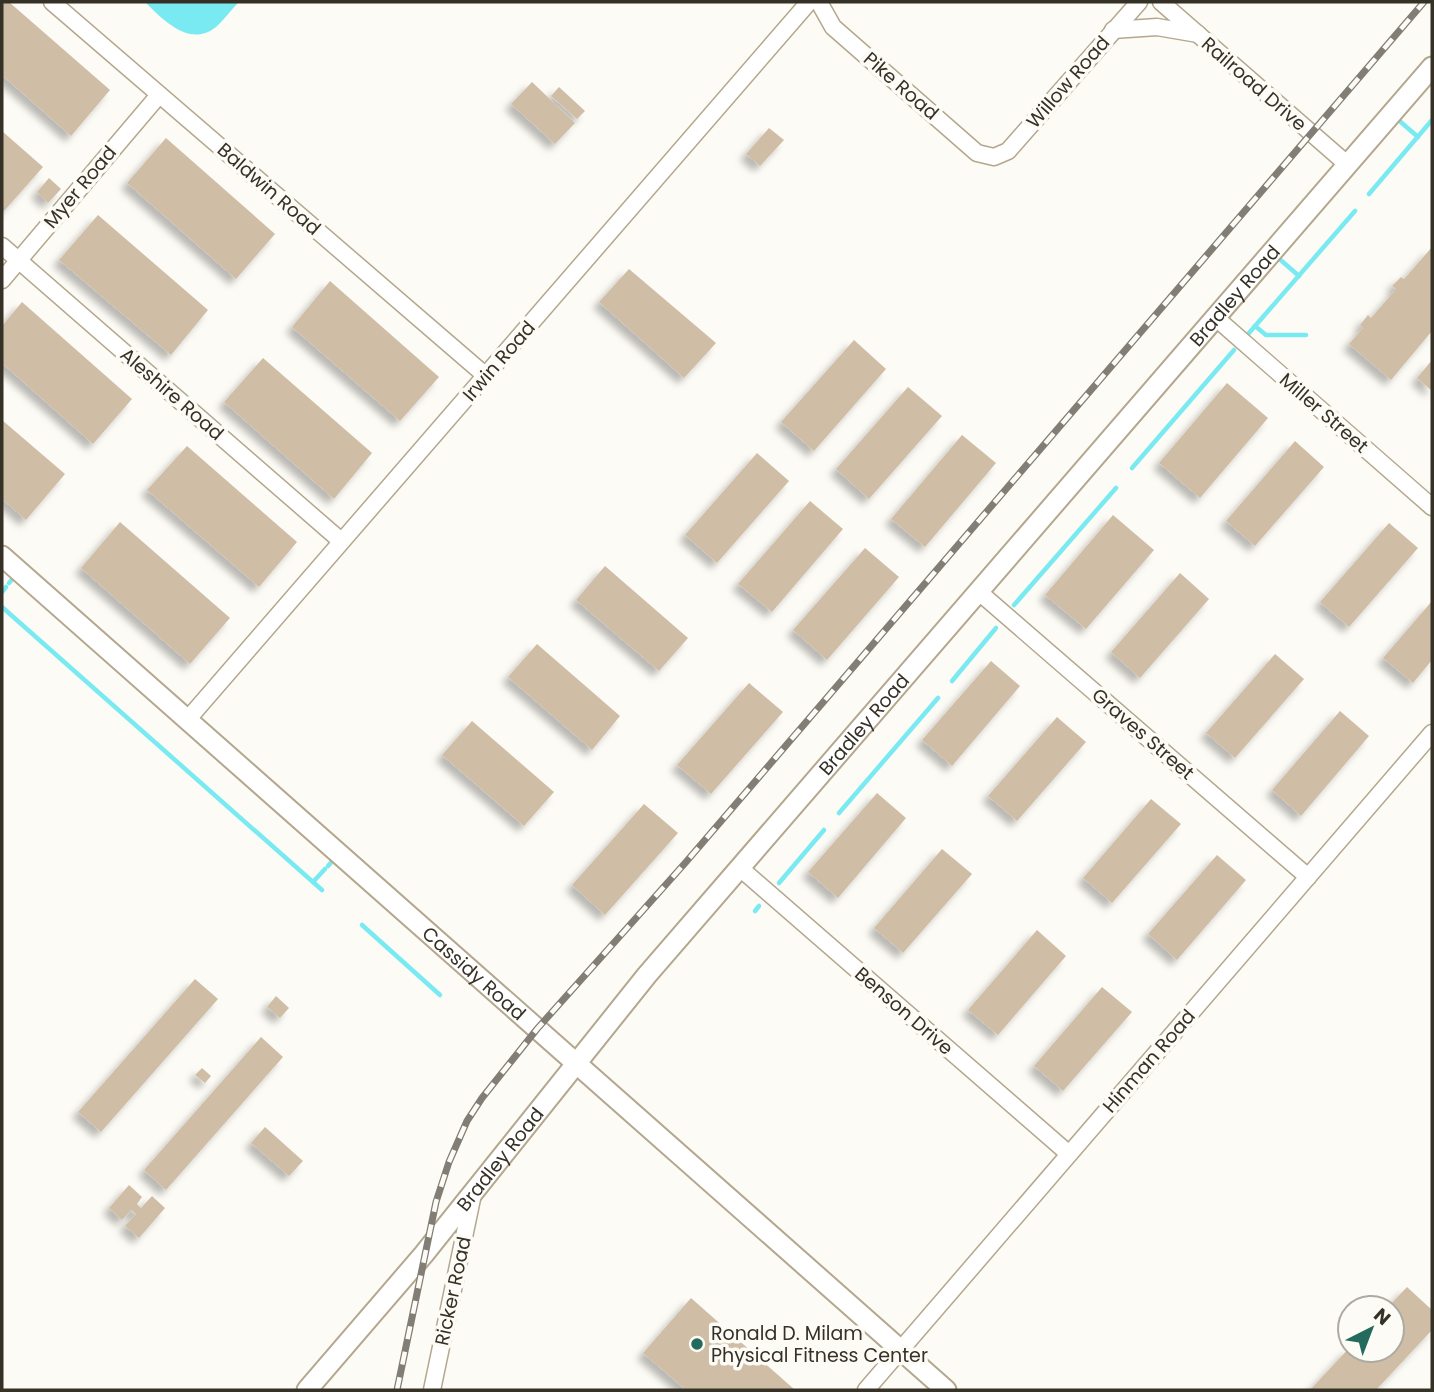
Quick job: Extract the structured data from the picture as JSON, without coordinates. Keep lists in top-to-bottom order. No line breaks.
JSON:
{"streets":{"street":["Willow Road","Railroad Drive","Pike Road","Myer Road","Baldwin Road","Bradley Road","Irwin Road","Aleshire Road","Miller Street","Graves Street","Cassidy Road","Benson Drive","Hinman Road","Ricker Road"]},"crossings":[["Willow Road","Pike Road"],["Railroad Drive","Bradley Road"],["Myer Road","Baldwin Road"],["Myer Road","Aleshire Road"],["Baldwin Road","Irwin Road"],["Bradley Road","Miller Street"],["Bradley Road","Graves Street"],["Bradley Road","Cassidy Road"],["Bradley Road","Benson Drive"],["Bradley Road","Ricker Road"],["Irwin Road","Aleshire Road"],["Irwin Road","Cassidy Road"],["Graves Street","Hinman Road"],["Cassidy Road","Hinman Road"],["Benson Drive","Hinman Road"]],"places":["Ronald D. Milam Physical Fitness Center"],"north":"top right"}
